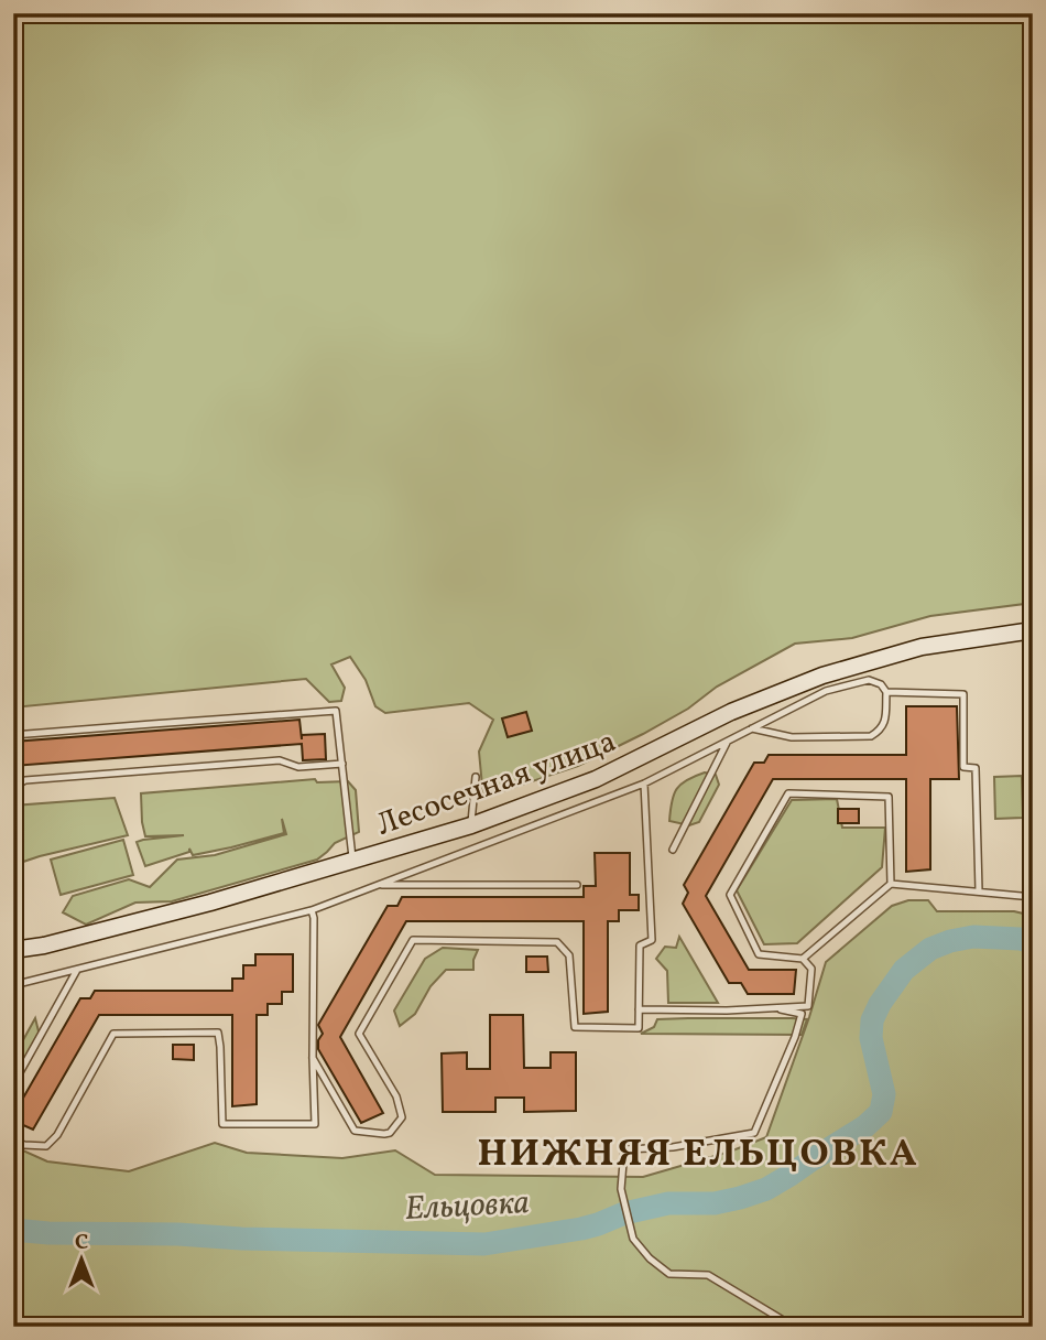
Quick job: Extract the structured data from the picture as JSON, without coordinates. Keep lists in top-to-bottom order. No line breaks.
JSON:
{"streets":{"street":["Лесосечная улица"]},"districts":["НИЖНЯЯ ЕЛЬЦОВКА"],"water":["Ельцовка"],"north":"top"}
